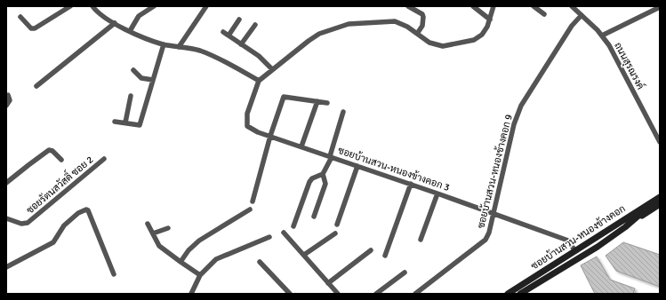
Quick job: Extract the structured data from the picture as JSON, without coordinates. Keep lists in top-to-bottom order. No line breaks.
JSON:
{"streets":{"main road":["ซอยบ้านสวน-หนองข้างคอก"],"street":["ถนนสุรณรงค์","ซอยบ้านสวน-หนองข้างคอก 3","ซอยบ้านสวน-หนองข้างคอก 9","ซอยรัตนสวัสดิ์ ซอย 2"]},"crossings":[["ถนนสุรณรงค์","ซอยบ้านสวน-หนองข้างคอก 9"],["ซอยบ้านสวน-หนองข้างคอก 3","ซอยบ้านสวน-หนองข้างคอก 9"],["ซอยบ้านสวน-หนองข้างคอก 3","ซอยบ้านสวน-หนองข้างคอก"]]}
